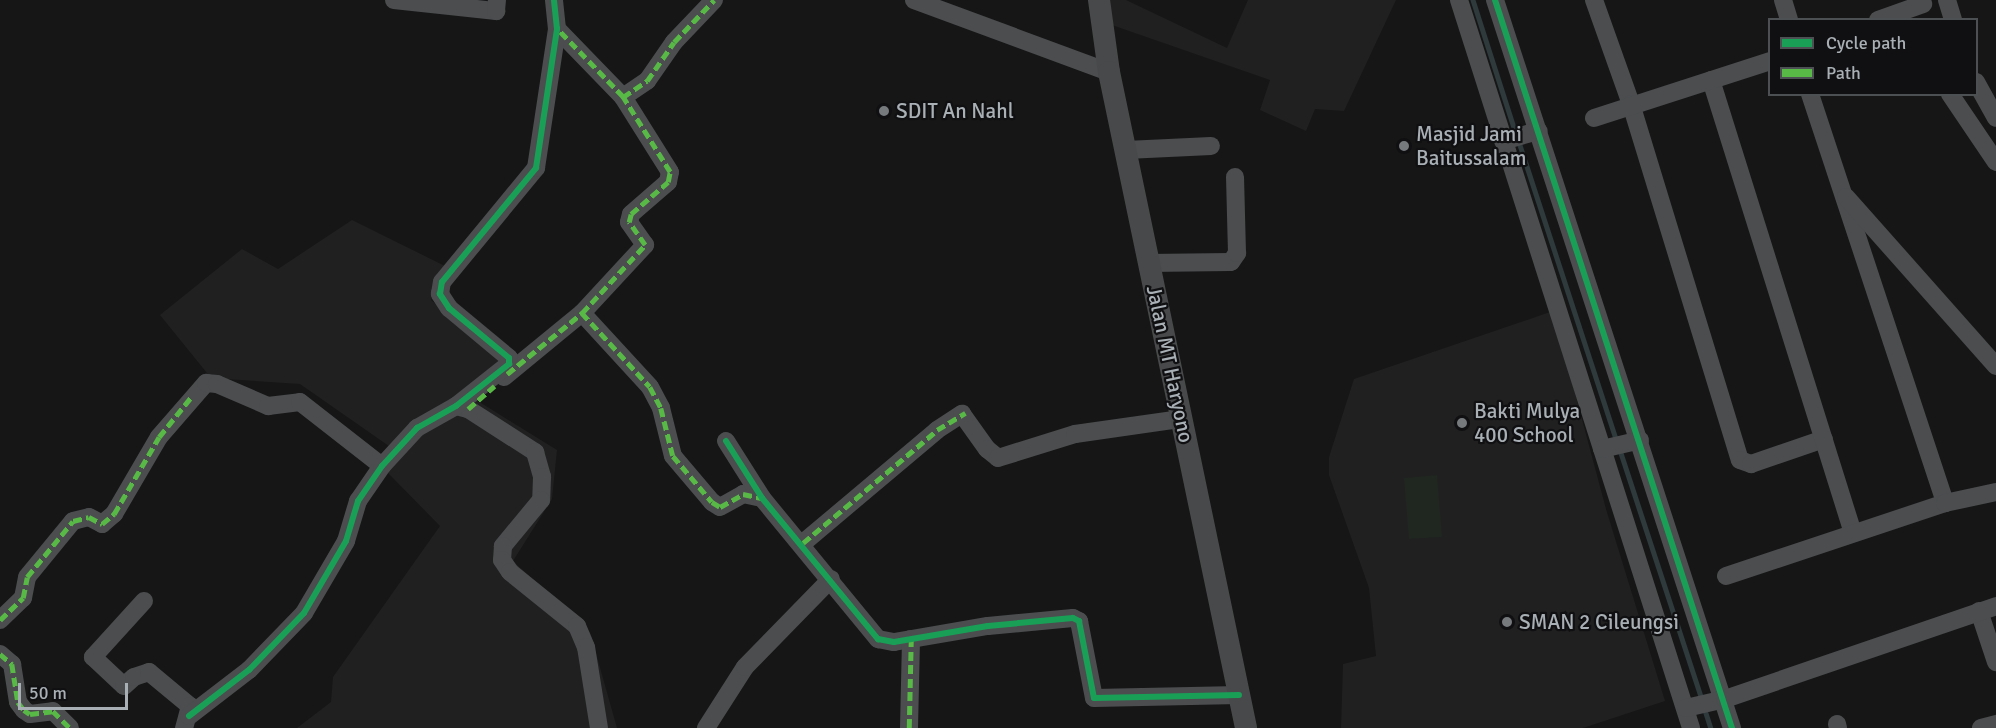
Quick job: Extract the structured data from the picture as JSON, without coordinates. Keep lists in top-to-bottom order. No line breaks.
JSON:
{"streets":{"main road":["Jalan MT Haryono"]},"places":["SDIT An Nahl","Masjid Jami Baitussalam","Bakti Mulya 400 School","SMAN 2 Cileungsi"],"legend":["Cycle path","Path"],"scale_bar":"50 m"}
